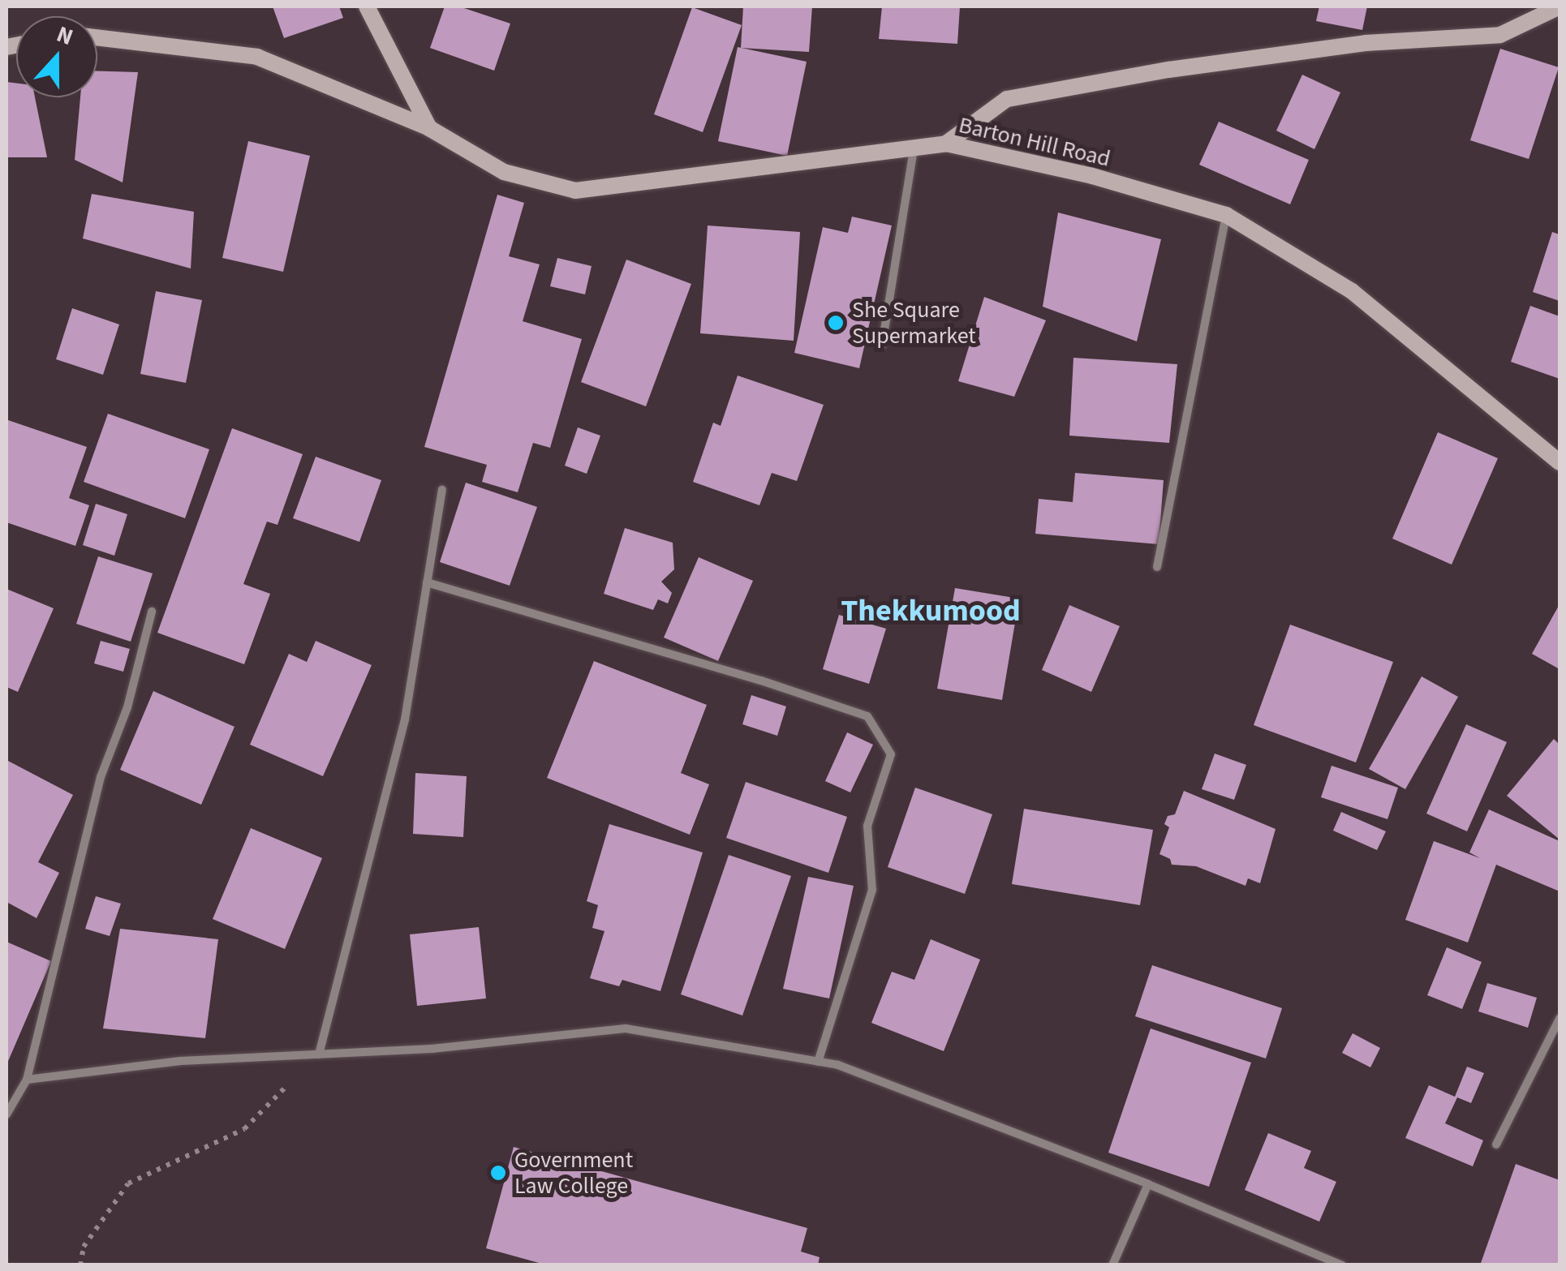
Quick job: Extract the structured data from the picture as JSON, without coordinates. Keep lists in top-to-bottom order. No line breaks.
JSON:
{"streets":{"main road":["Barton Hill Road"]},"districts":["Thekkumood"],"places":["She Square Supermarket","Government Law College"],"north":"top"}
